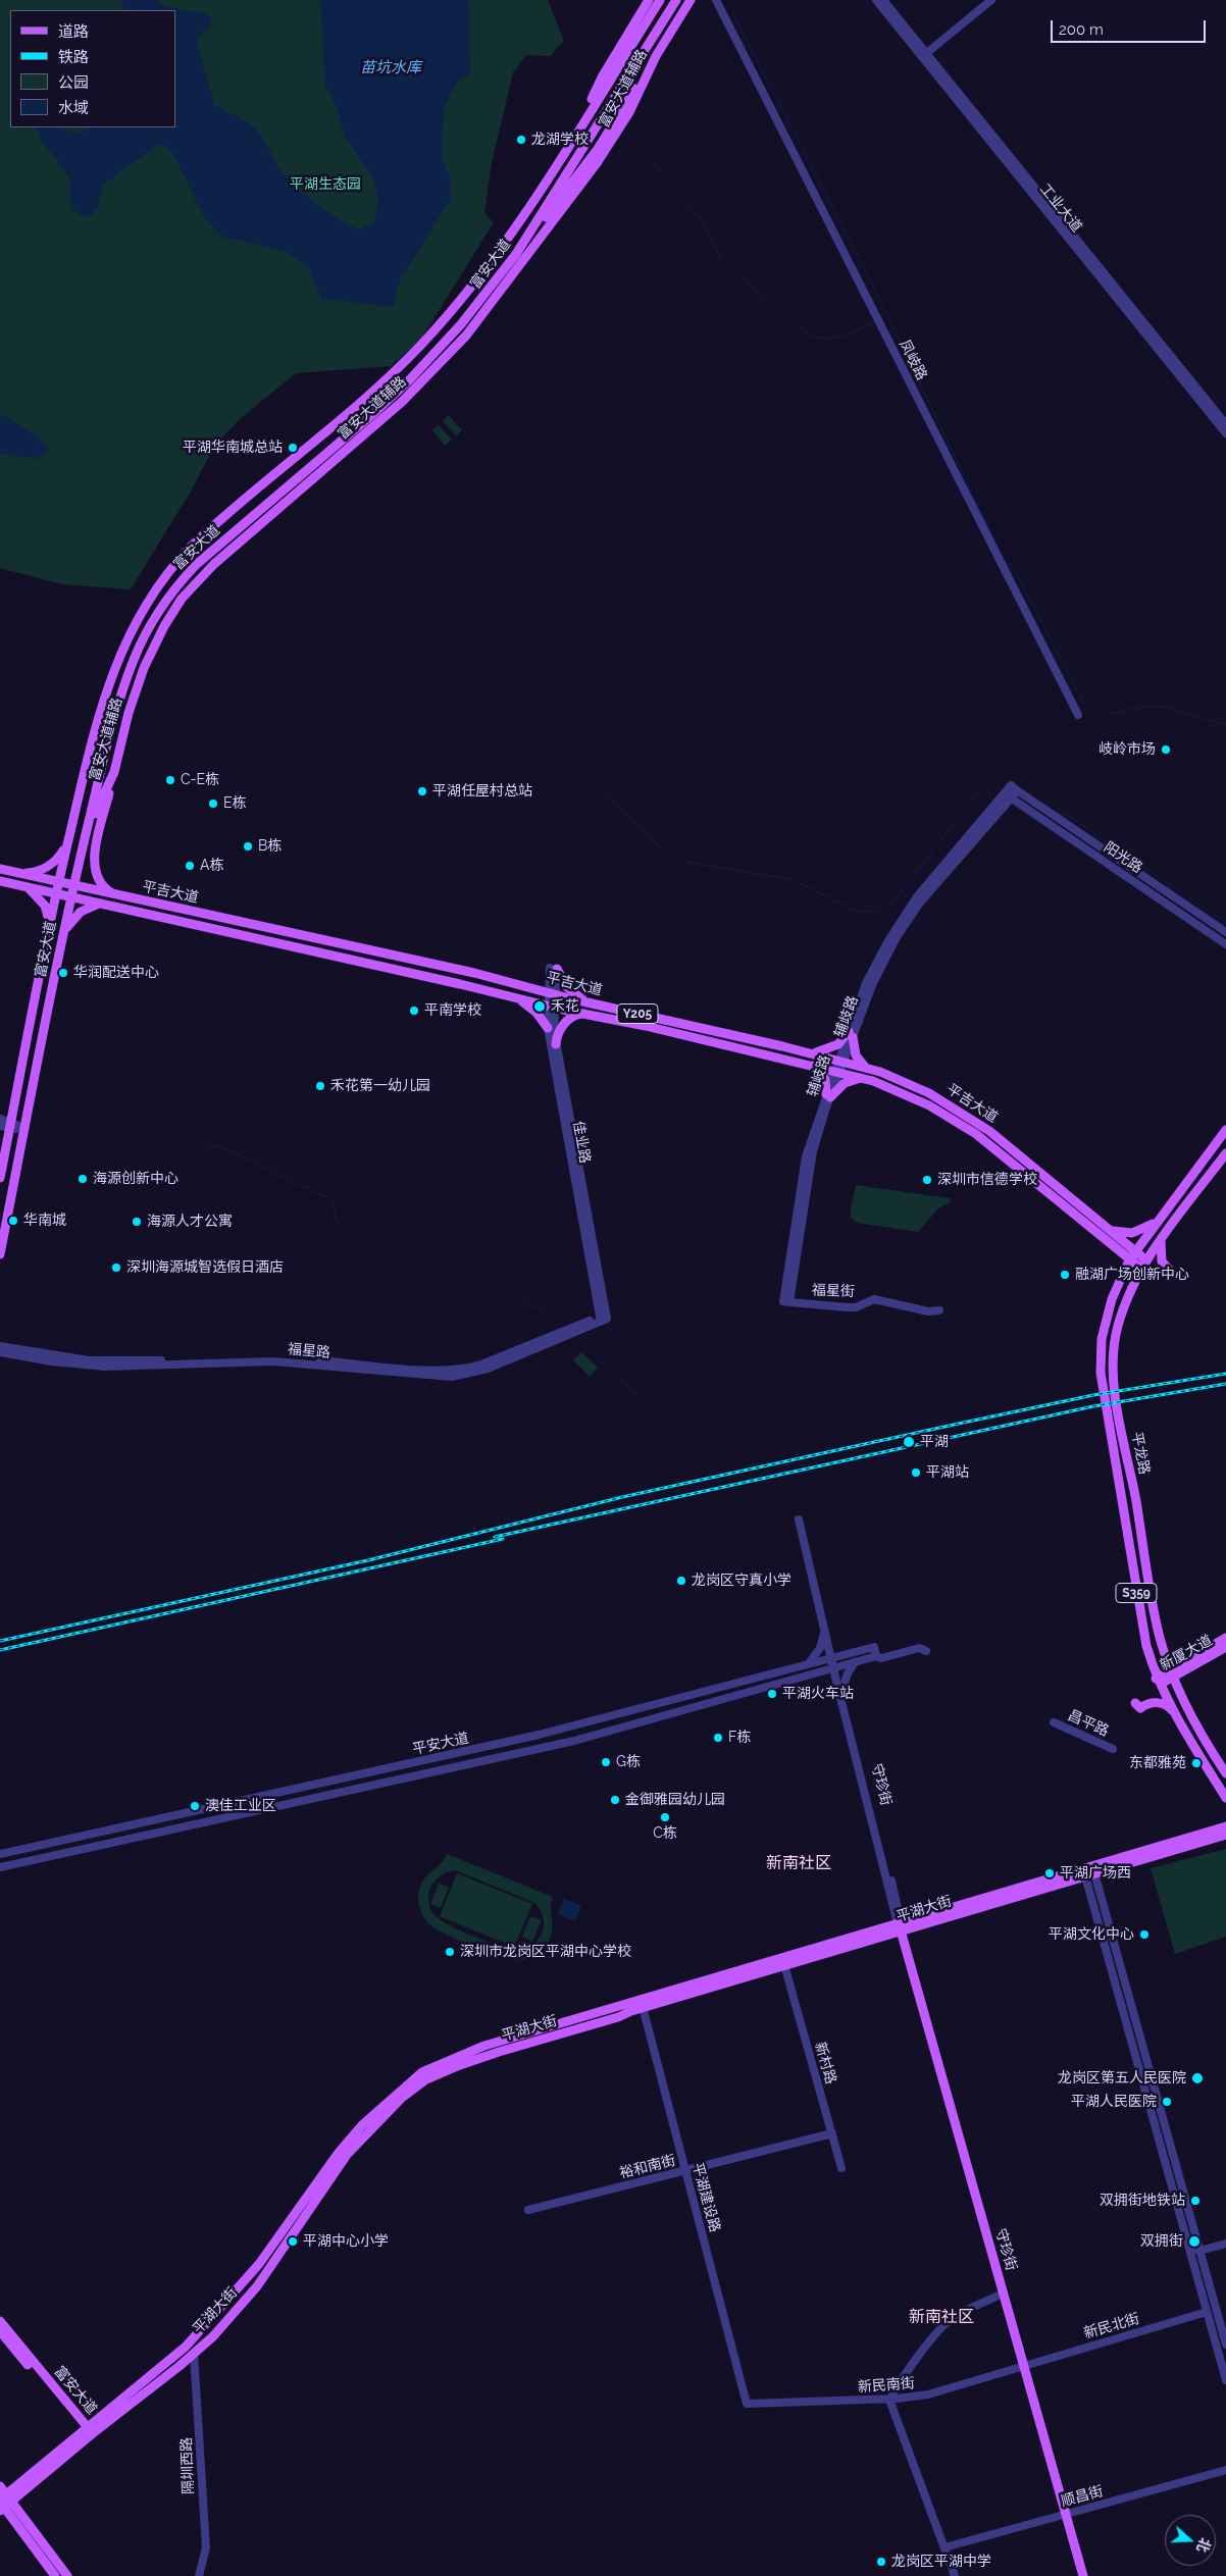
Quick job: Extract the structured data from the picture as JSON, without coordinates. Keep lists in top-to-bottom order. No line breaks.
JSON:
{"streets":{"main road":["富安大道辅路","富安大道","平吉大道","Y205","平龙路","S359","新厦大道","守珍街","平湖大街"],"street":["工业大道","凤岐路","阳光路","辅歧路","辅岐路","佳业路","福星街","福星路","昌平路","平安大道","新村路","裕和南街","平湖建设路","新民北街","新民南街","隔圳西路","顺昌街"]},"crossings":[["富安大道辅路","富安大道"],["富安大道","平吉大道"],["富安大道","平湖大街"],["阳光路","辅歧路"],["平吉大道","辅歧路"],["平吉大道","辅岐路"],["平吉大道","佳业路"],["平吉大道","平龙路"],["辅歧路","辅岐路"],["辅岐路","福星街"],["佳业路","福星路"],["平龙路","新厦大道"],["平安大道","守珍街"],["守珍街","平湖大街"],["守珍街","新民北街"],["守珍街","新民南街"],["守珍街","顺昌街"],["平湖大街","新村路"],["平湖大街","平湖建设路"],["平湖大街","隔圳西路"],["新村路","裕和南街"],["裕和南街","平湖建设路"],["平湖建设路","新民南街"],["新民北街","新民南街"]],"districts":["新南社区","新南社区"],"water":["苗坑水库"],"parks":["平湖生态园"],"places":["龙湖学校","平湖华南城总站","岐岭市场","C-E栋","平湖任屋村总站","E栋","B栋","A栋","华润配送中心","禾花","平南学校","禾花第一幼儿园","海源创新中心","深圳市信德学校","华南城","海源人才公寓","深圳海源城智选假日酒店","融湖广场创新中心","平湖","平湖站","龙岗区守真小学","平湖火车站","F栋","G栋","东都雅苑","金御雅园幼儿园","澳佳工业区","C栋","平湖广场西","平湖文化中心","深圳市龙岗区平湖中心学校","龙岗区第五人民医院","平湖人民医院","双拥街地铁站","平湖中心小学","双拥街","龙岗区平湖中学"],"legend":["道路","铁路","公园","水域"],"scale_bar":"200 m","north":"right"}
